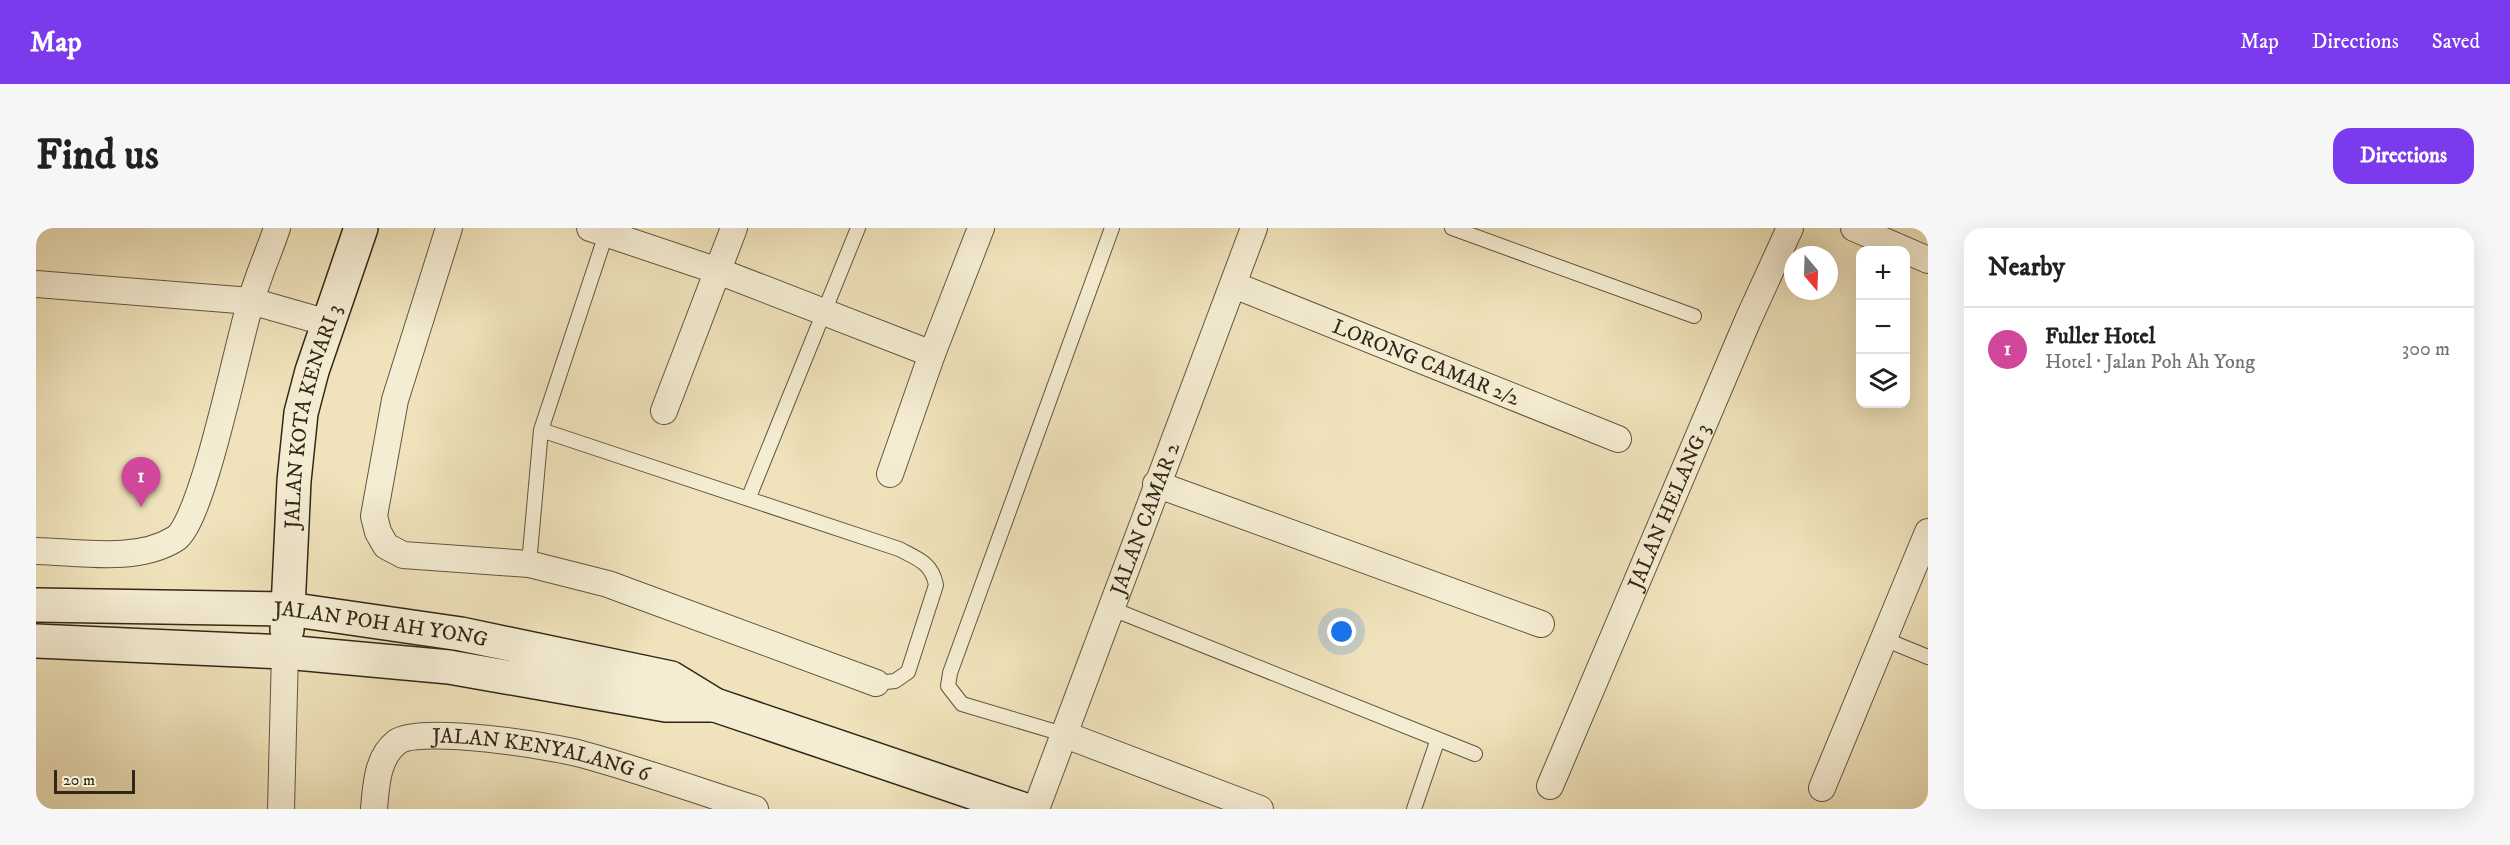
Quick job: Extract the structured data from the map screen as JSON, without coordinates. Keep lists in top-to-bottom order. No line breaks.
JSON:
{"streets":{"main road":["JALAN KOTA KENARI 3","JALAN POH AH YONG"],"street":["LORONG CAMAR 2/2","JALAN HELANG 3","JALAN CAMAR 2","JALAN KENYALANG 6"]},"crossings":[["LORONG CAMAR 2/2","JALAN CAMAR 2"],["JALAN KOTA KENARI 3","JALAN POH AH YONG"]],"scale_bar":"20 m","north":"bottom","page":{"header":"Map","nav":["Map","Directions","Saved"],"buttons":"Directions","title":"Find us","heading":"Nearby","map_buttons":["+","−"],"list":[{"mark":"1","name":"Fuller Hotel","note":"Hotel · Jalan Poh Ah Yong","value":"300 m"}],"pins":"1","scale":"20 m"}}
